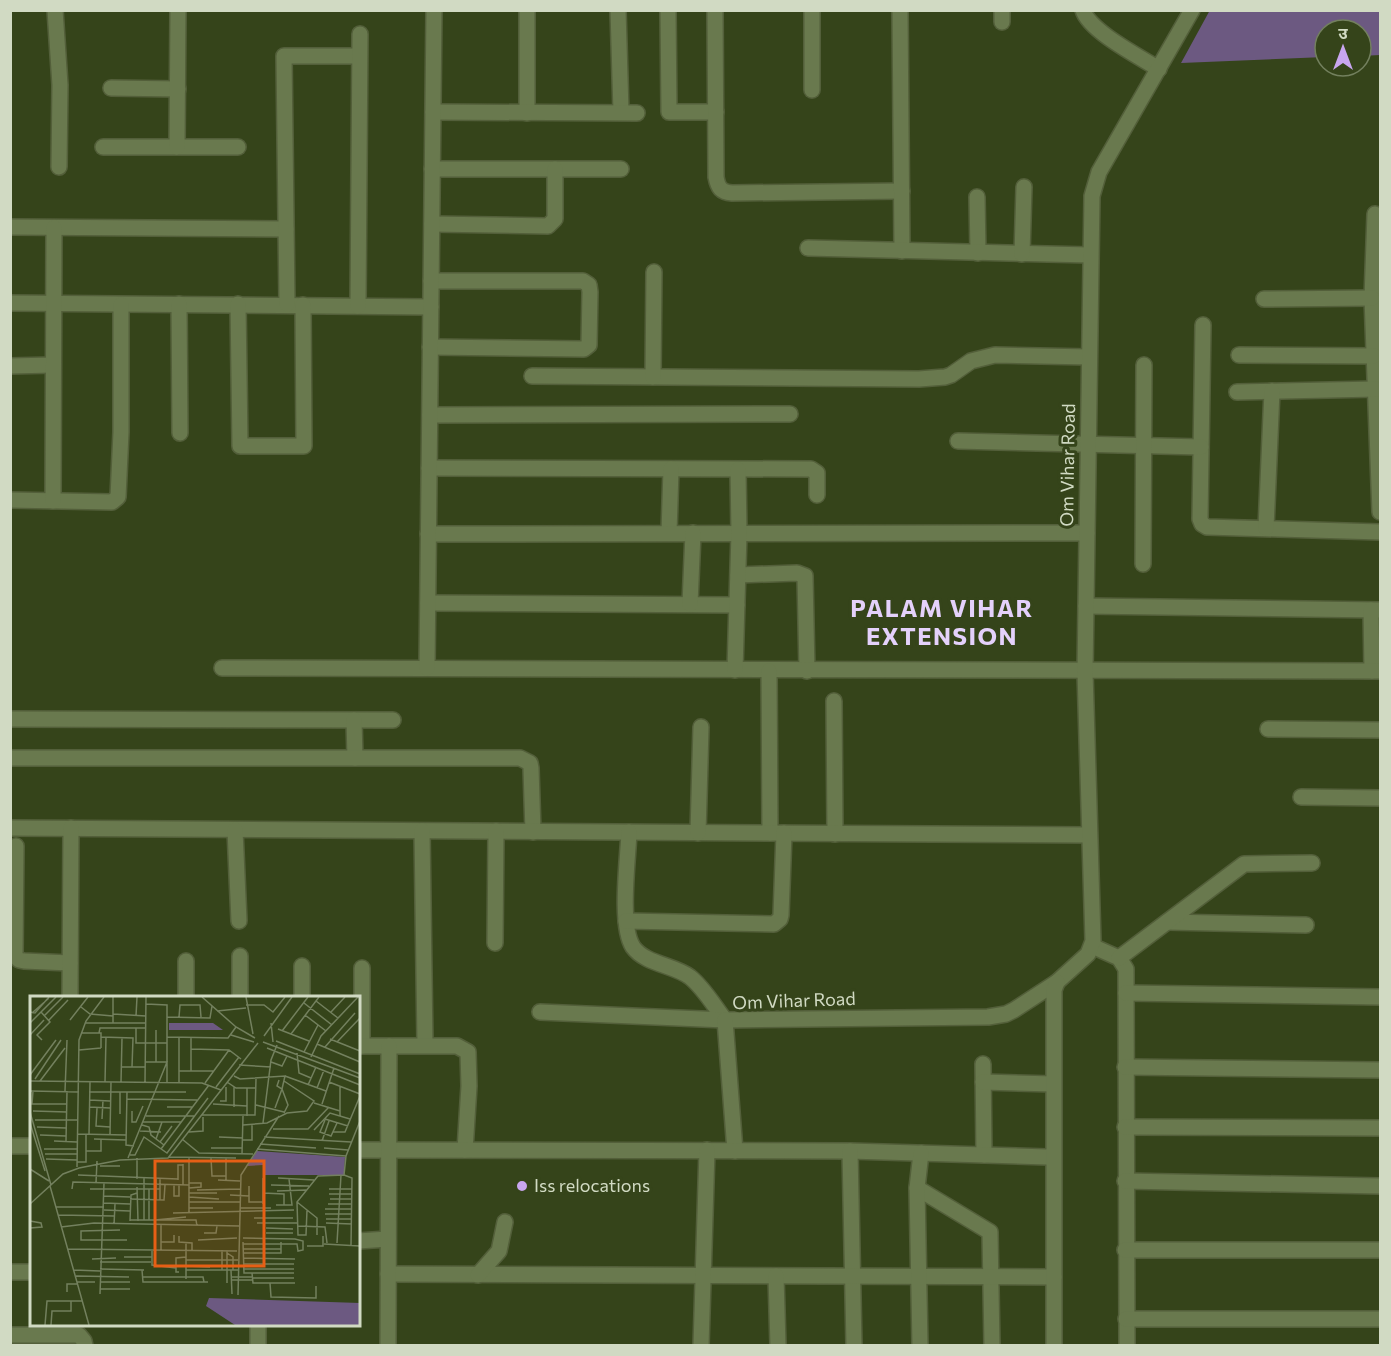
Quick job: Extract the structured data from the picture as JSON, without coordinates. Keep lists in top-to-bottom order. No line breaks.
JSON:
{"streets":{"street":["Om Vihar Road"]},"districts":["PALAM VIHAR EXTENSION"],"places":["Iss relocations"],"north":"top"}
